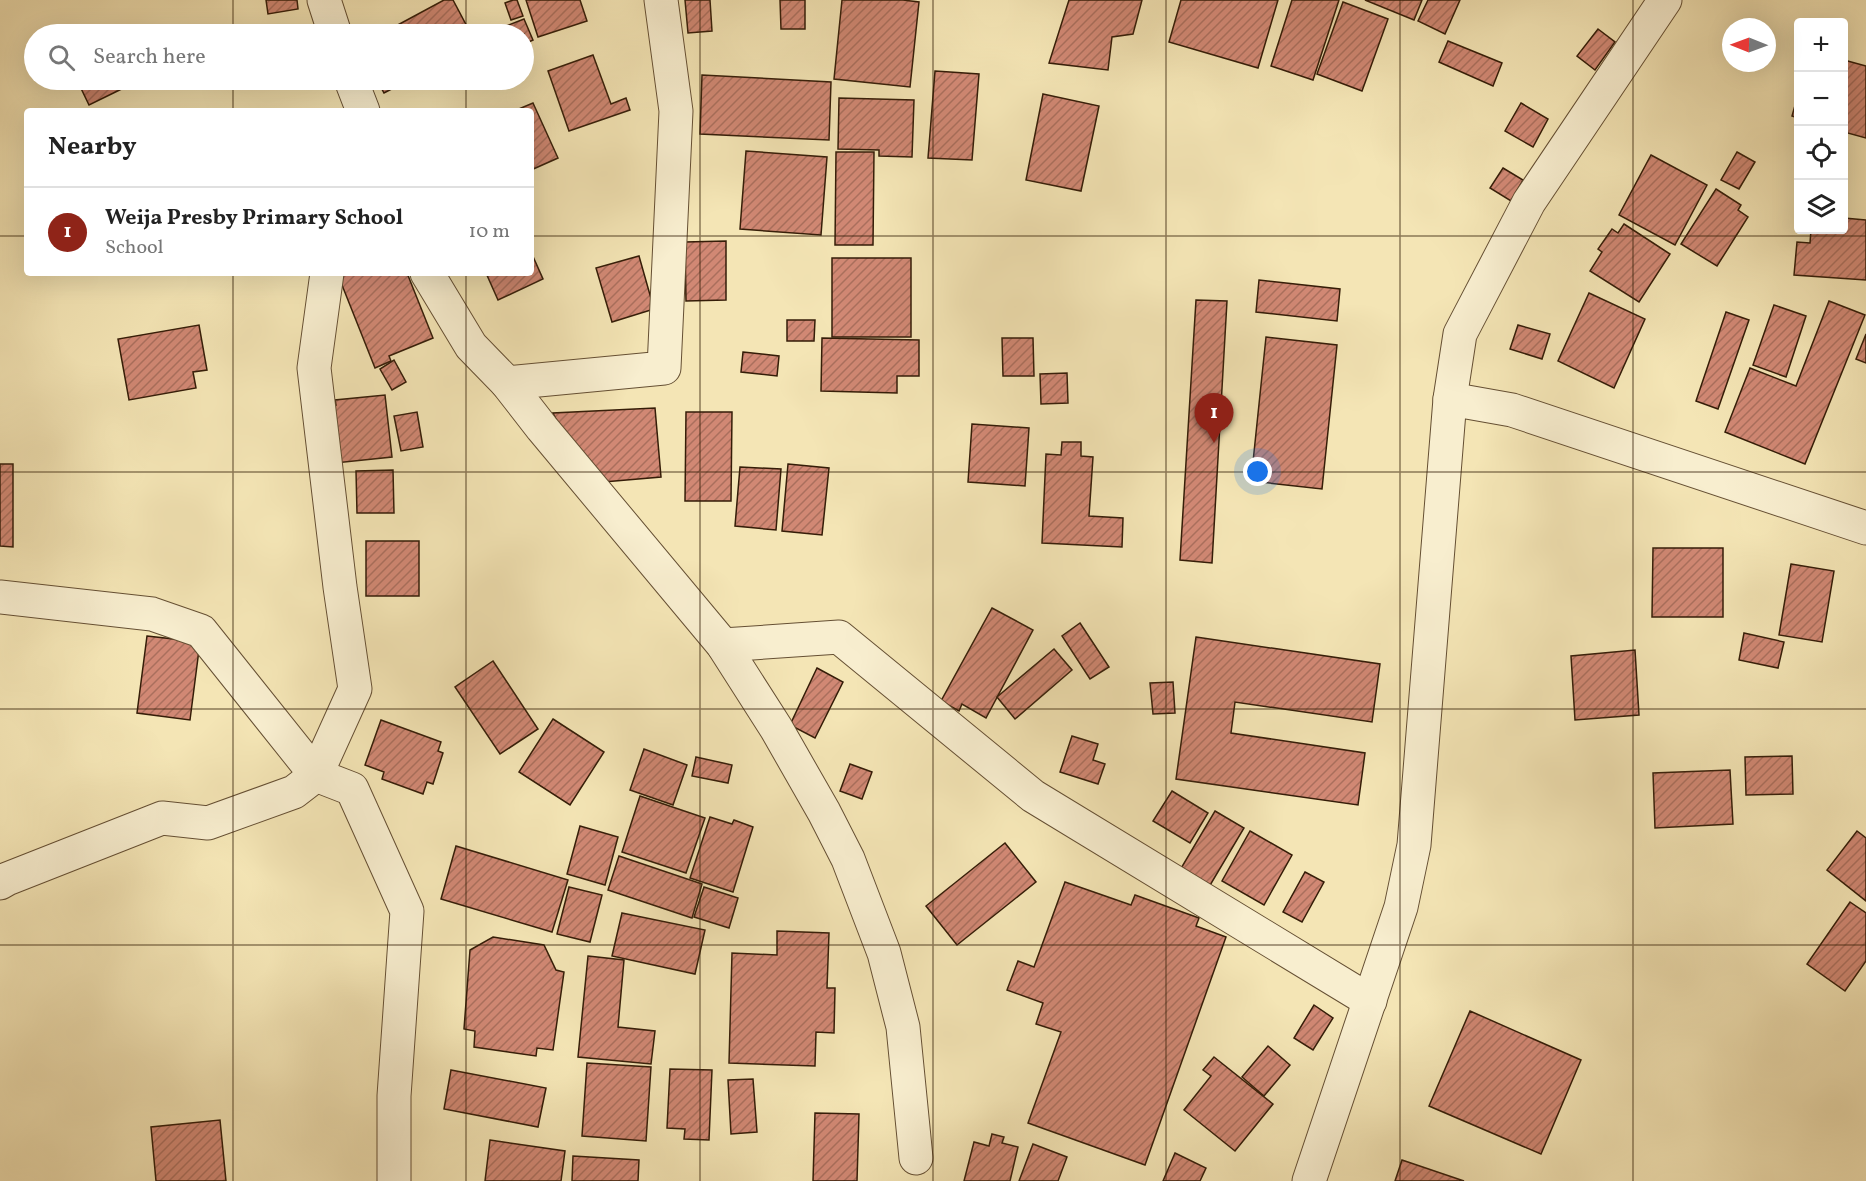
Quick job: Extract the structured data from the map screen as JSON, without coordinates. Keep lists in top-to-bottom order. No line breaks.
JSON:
{"north":"left","page":{"map_buttons":["+","−"],"search":"Search here","heading":"Nearby","list":[{"mark":"1","name":"Weija Presby Primary School","note":"School","value":"10 m"}],"pins":"1"}}
